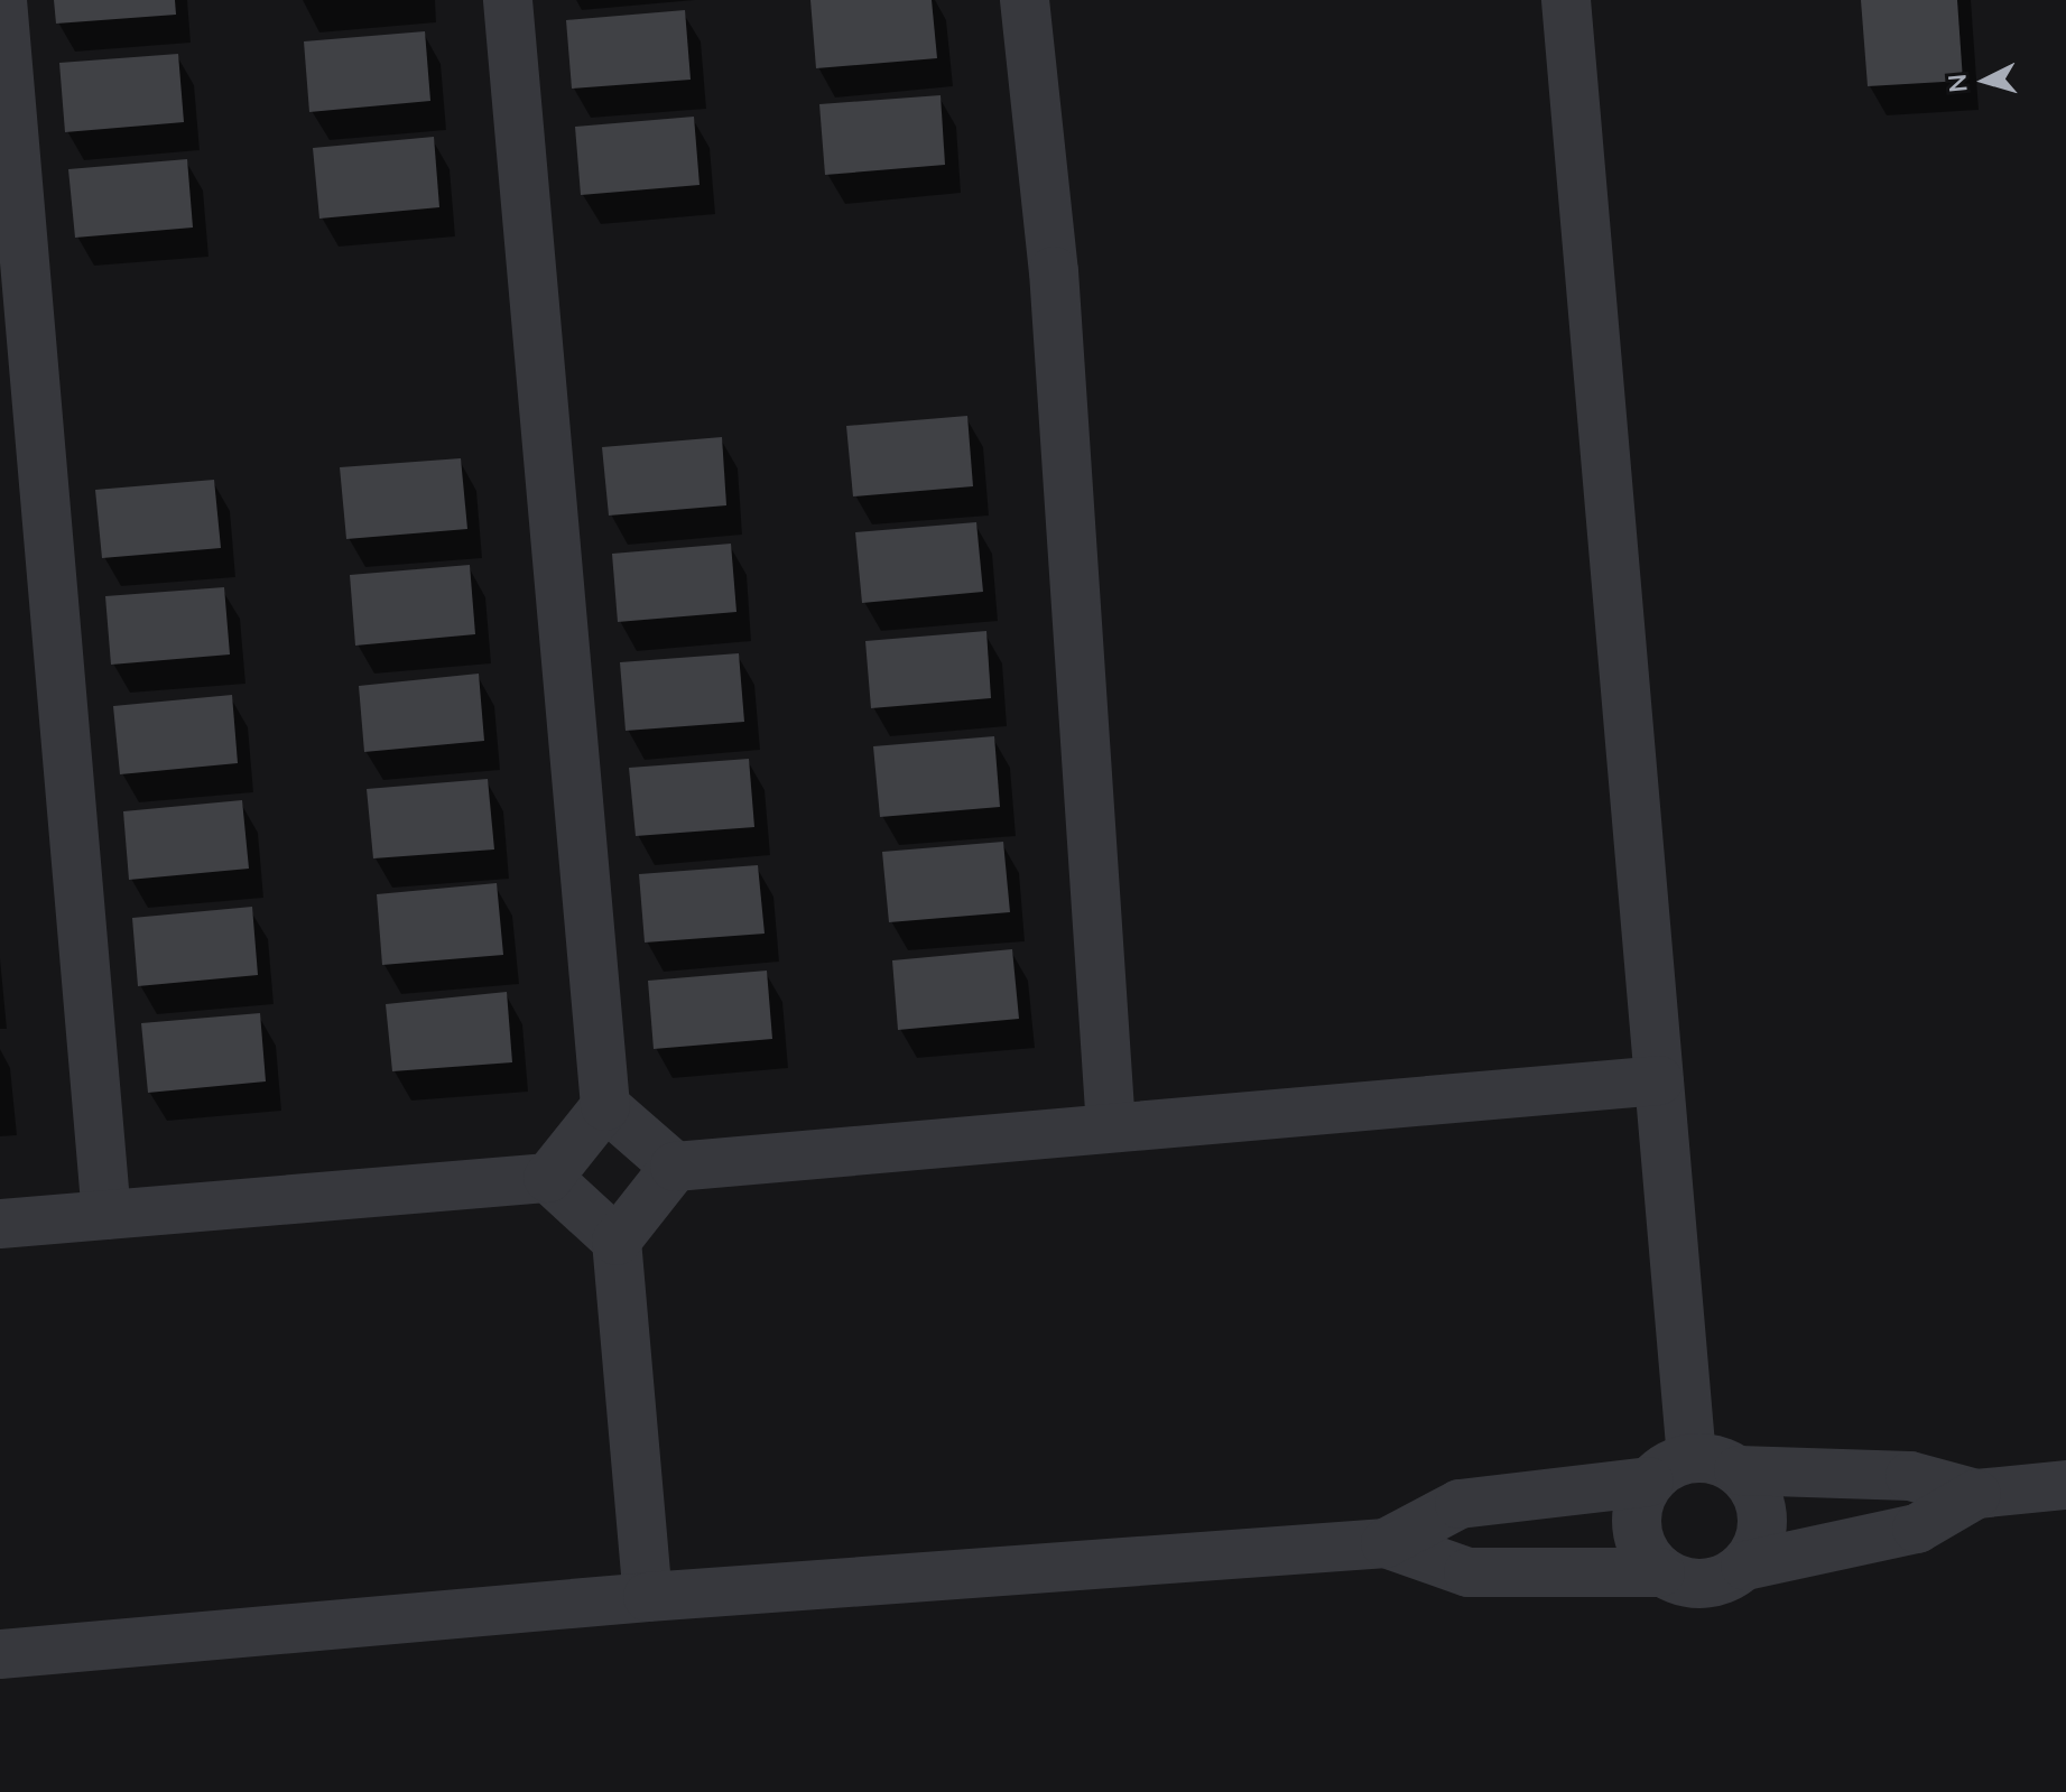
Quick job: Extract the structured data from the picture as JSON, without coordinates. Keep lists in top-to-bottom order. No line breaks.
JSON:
{"north":"left"}
